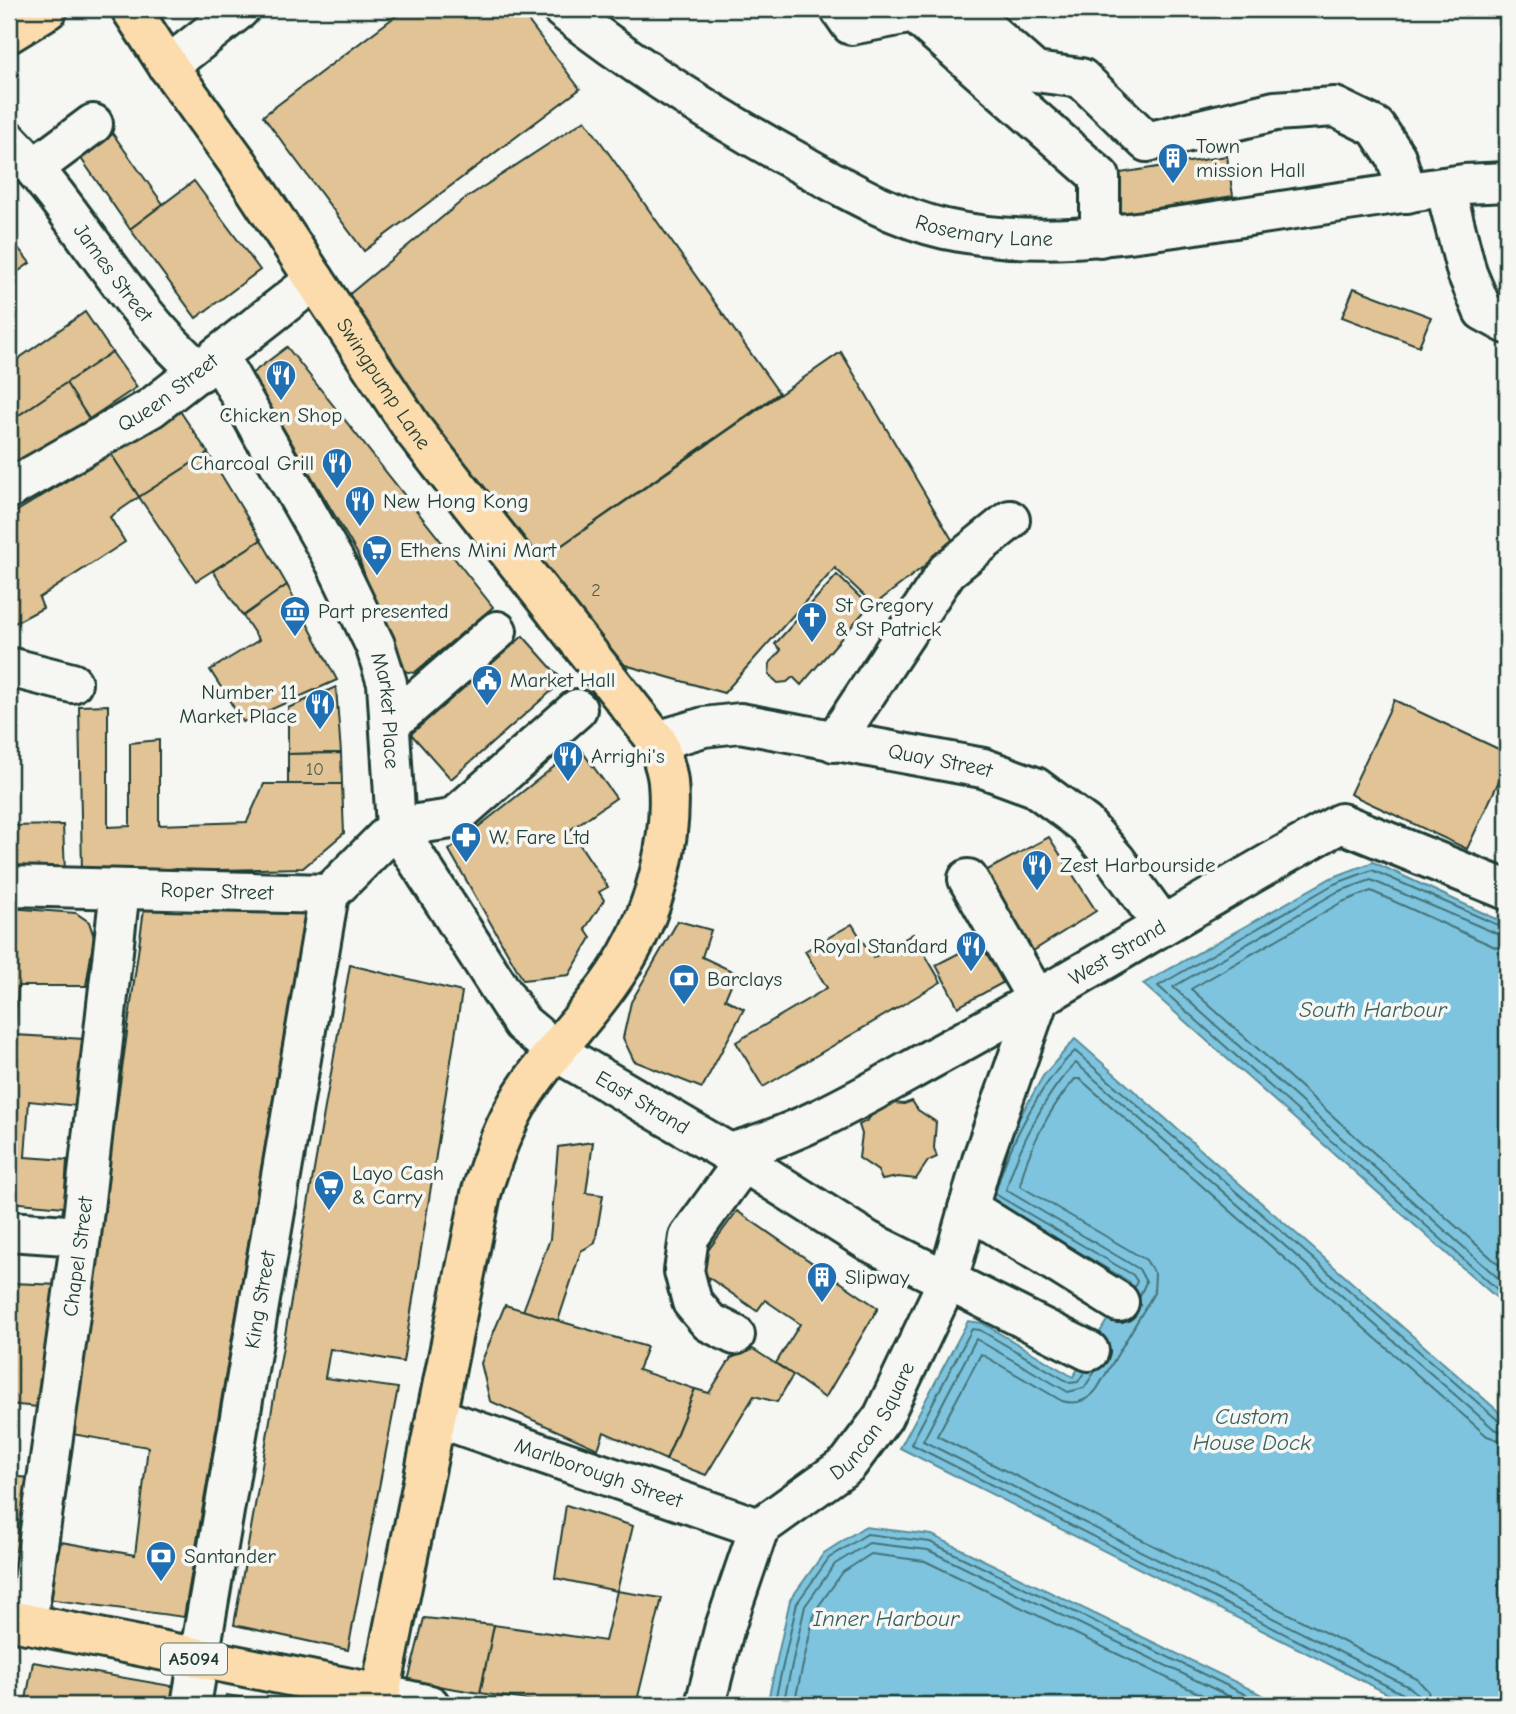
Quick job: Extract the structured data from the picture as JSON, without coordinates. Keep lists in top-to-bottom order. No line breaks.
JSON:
{"streets":{"main road":["Swingpump Lane","A5094"],"street":["Rosemary Lane","James Street","Queen Street","Market Place","Quay Street","Roper Street","West Strand","East Strand","Chapel Street","King Street","Duncan Square","Marlborough Street"]},"crossings":[["James Street","Queen Street"],["James Street","Market Place"],["Swingpump Lane","Queen Street"],["Swingpump Lane","Quay Street"],["Queen Street","Market Place"],["Market Place","East Strand"],["Quay Street","West Strand"],["Roper Street","Chapel Street"],["Roper Street","King Street"],["West Strand","East Strand"],["West Strand","Duncan Square"],["Chapel Street","A5094"],["King Street","A5094"],["Duncan Square","Marlborough Street"]],"water":["South Harbour","Custom House Dock","Inner Harbour"],"places":{"building":["Town mission Hall","Slipway"],"restaurant":["Chicken Shop","Charcoal Grill","New Hong Kong","Number 11 Market Place","Arrighi's","Zest Harbourside","Royal Standard"],"supermarket":["Ethens Mini Mart","Layo Cash & Carry"],"museum":["Part presented"],"church":["St Gregory & St Patrick"],"public building":["Market Hall"],"pharmacy":["W. Fare Ltd"],"bank":["Barclays","Santander"]},"house_numbers":["2","10"]}
